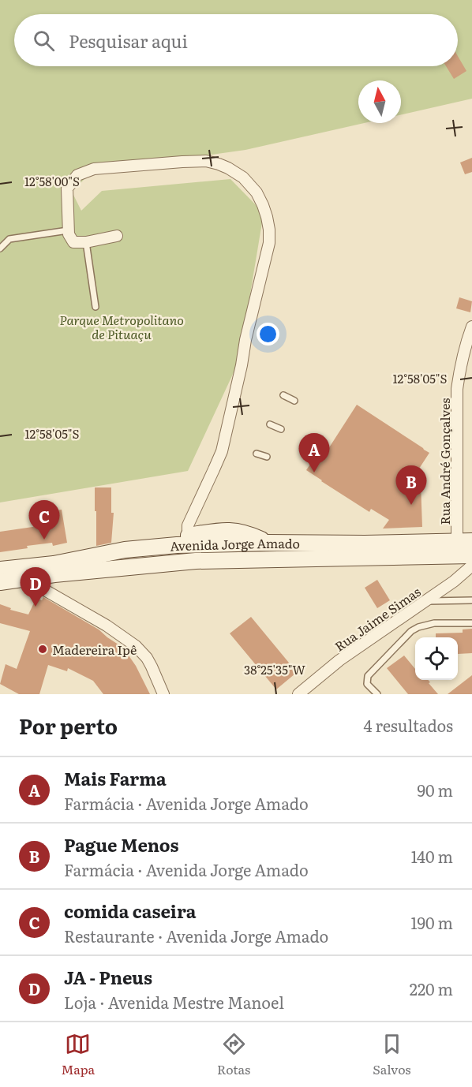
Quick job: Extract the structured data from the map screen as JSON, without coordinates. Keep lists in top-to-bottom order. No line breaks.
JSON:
{"streets":{"main road":["Avenida Jorge Amado"],"street":["Rua André Gonçalves","Rua Jaime Simas"]},"crossings":[["Rua André Gonçalves","Avenida Jorge Amado"]],"parks":["Parque Metropolitano de Pituaçu"],"places":["Madereira Ipê"],"north":"top","page":{"search":"Pesquisar aqui","pins":["A","B","C","D"],"heading":["Por perto","4 resultados"],"list":[{"mark":"A","name":"Mais Farma","note":"Farmácia · Avenida Jorge Amado","value":"90 m"},{"mark":"B","name":"Pague Menos","note":"Farmácia · Avenida Jorge Amado","value":"140 m"},{"mark":"C","name":"comida caseira","note":"Restaurante · Avenida Jorge Amado","value":"190 m"},{"mark":"D","name":"JA - Pneus","note":"Loja · Avenida Mestre Manoel","value":"220 m"}],"nav":["Mapa","Rotas","Salvos"]},"coordinates":["12°58'00\"S","12°58'05\"S","38°25'35\"W"]}
